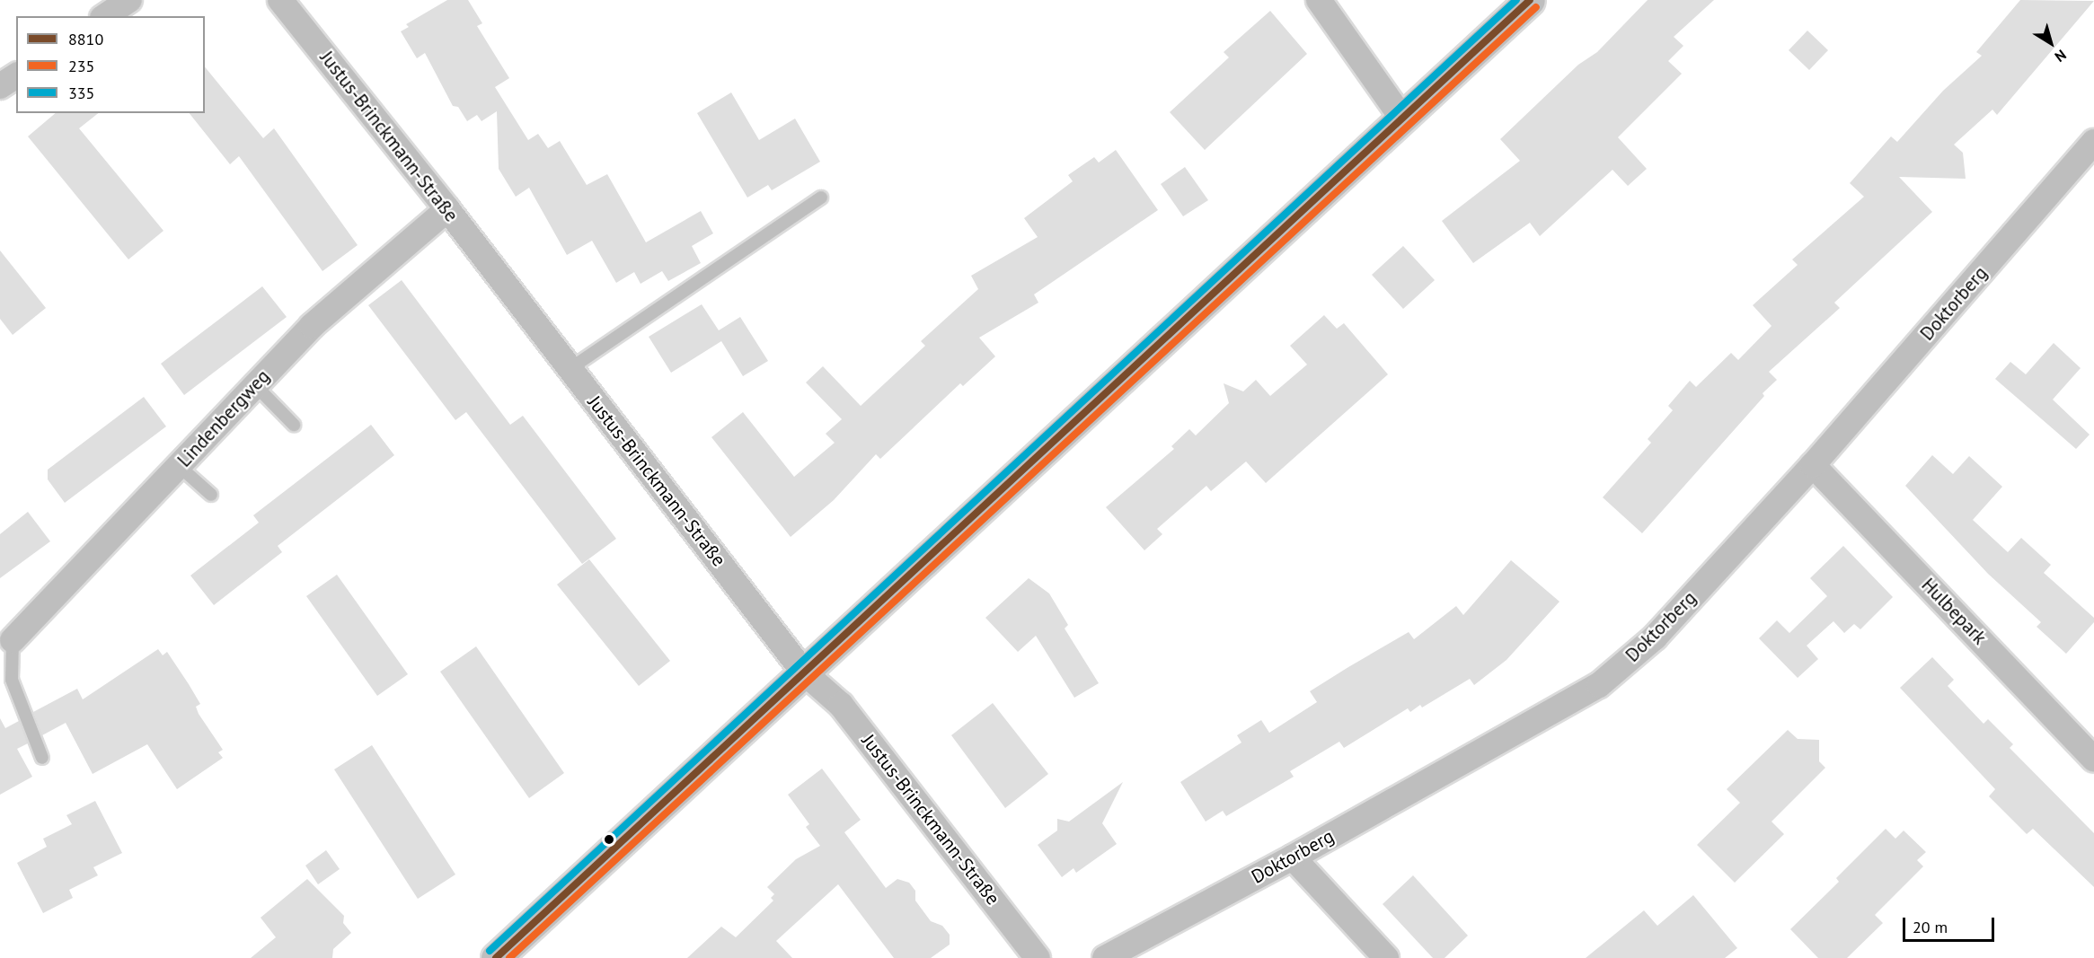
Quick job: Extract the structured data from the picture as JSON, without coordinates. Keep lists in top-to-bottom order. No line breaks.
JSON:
{"streets":{"street":["Justus-Brinckmann-Straße","Doktorberg","Lindenbergweg","Hulbepark"]},"crossings":[["Justus-Brinckmann-Straße","Lindenbergweg"],["Doktorberg","Hulbepark"]],"lines":["transit line 8810","transit line 335","transit line 235"],"legend":["8810","235","335"],"scale_bar":"20 m","north":"bottom right"}
